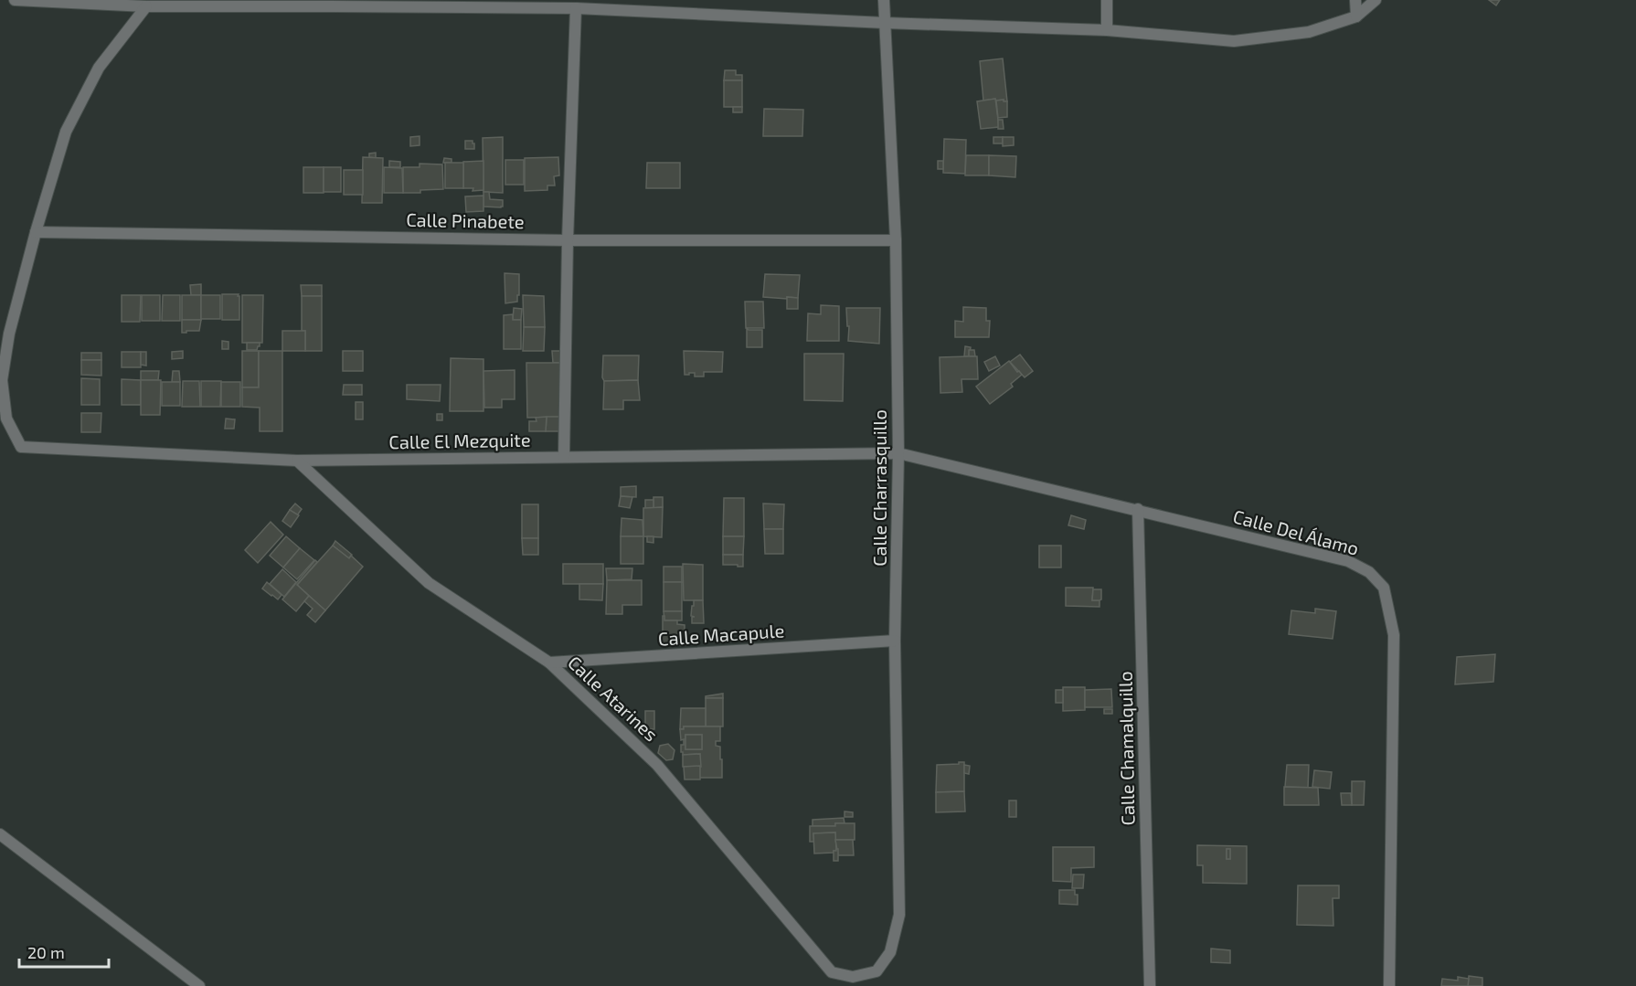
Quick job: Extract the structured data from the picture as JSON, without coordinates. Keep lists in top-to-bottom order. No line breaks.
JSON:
{"streets":{"street":["Calle Pinabete","Calle El Mezquite","Calle Charrasquillo","Calle Del Álamo","Calle Macapule","Calle Atarines","Calle Chamalquillo"]},"crossings":[["Calle Pinabete","Calle El Mezquite"],["Calle Pinabete","Calle Charrasquillo"],["Calle El Mezquite","Calle Charrasquillo"],["Calle El Mezquite","Calle Del Álamo"],["Calle El Mezquite","Calle Atarines"],["Calle Charrasquillo","Calle Del Álamo"],["Calle Charrasquillo","Calle Macapule"],["Calle Charrasquillo","Calle Atarines"],["Calle Del Álamo","Calle Chamalquillo"],["Calle Macapule","Calle Atarines"]],"scale_bar":"20 m"}
